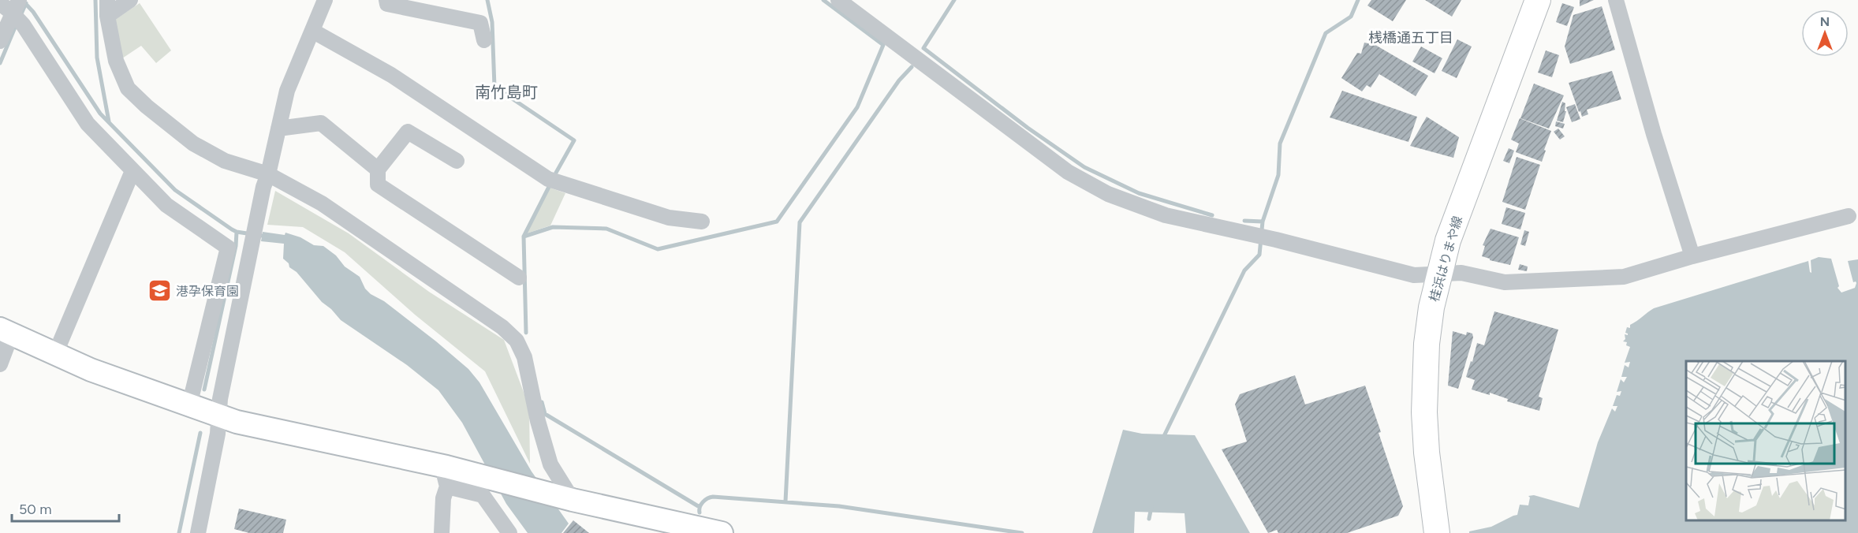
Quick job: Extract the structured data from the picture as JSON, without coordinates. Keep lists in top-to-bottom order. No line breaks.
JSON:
{"streets":{"main road":["桂浜はりまや線"]},"districts":["桟橋通五丁目","南竹島町"],"places":{"school or university":["港孕保育園"]},"scale_bar":"50 m","north":"top"}
